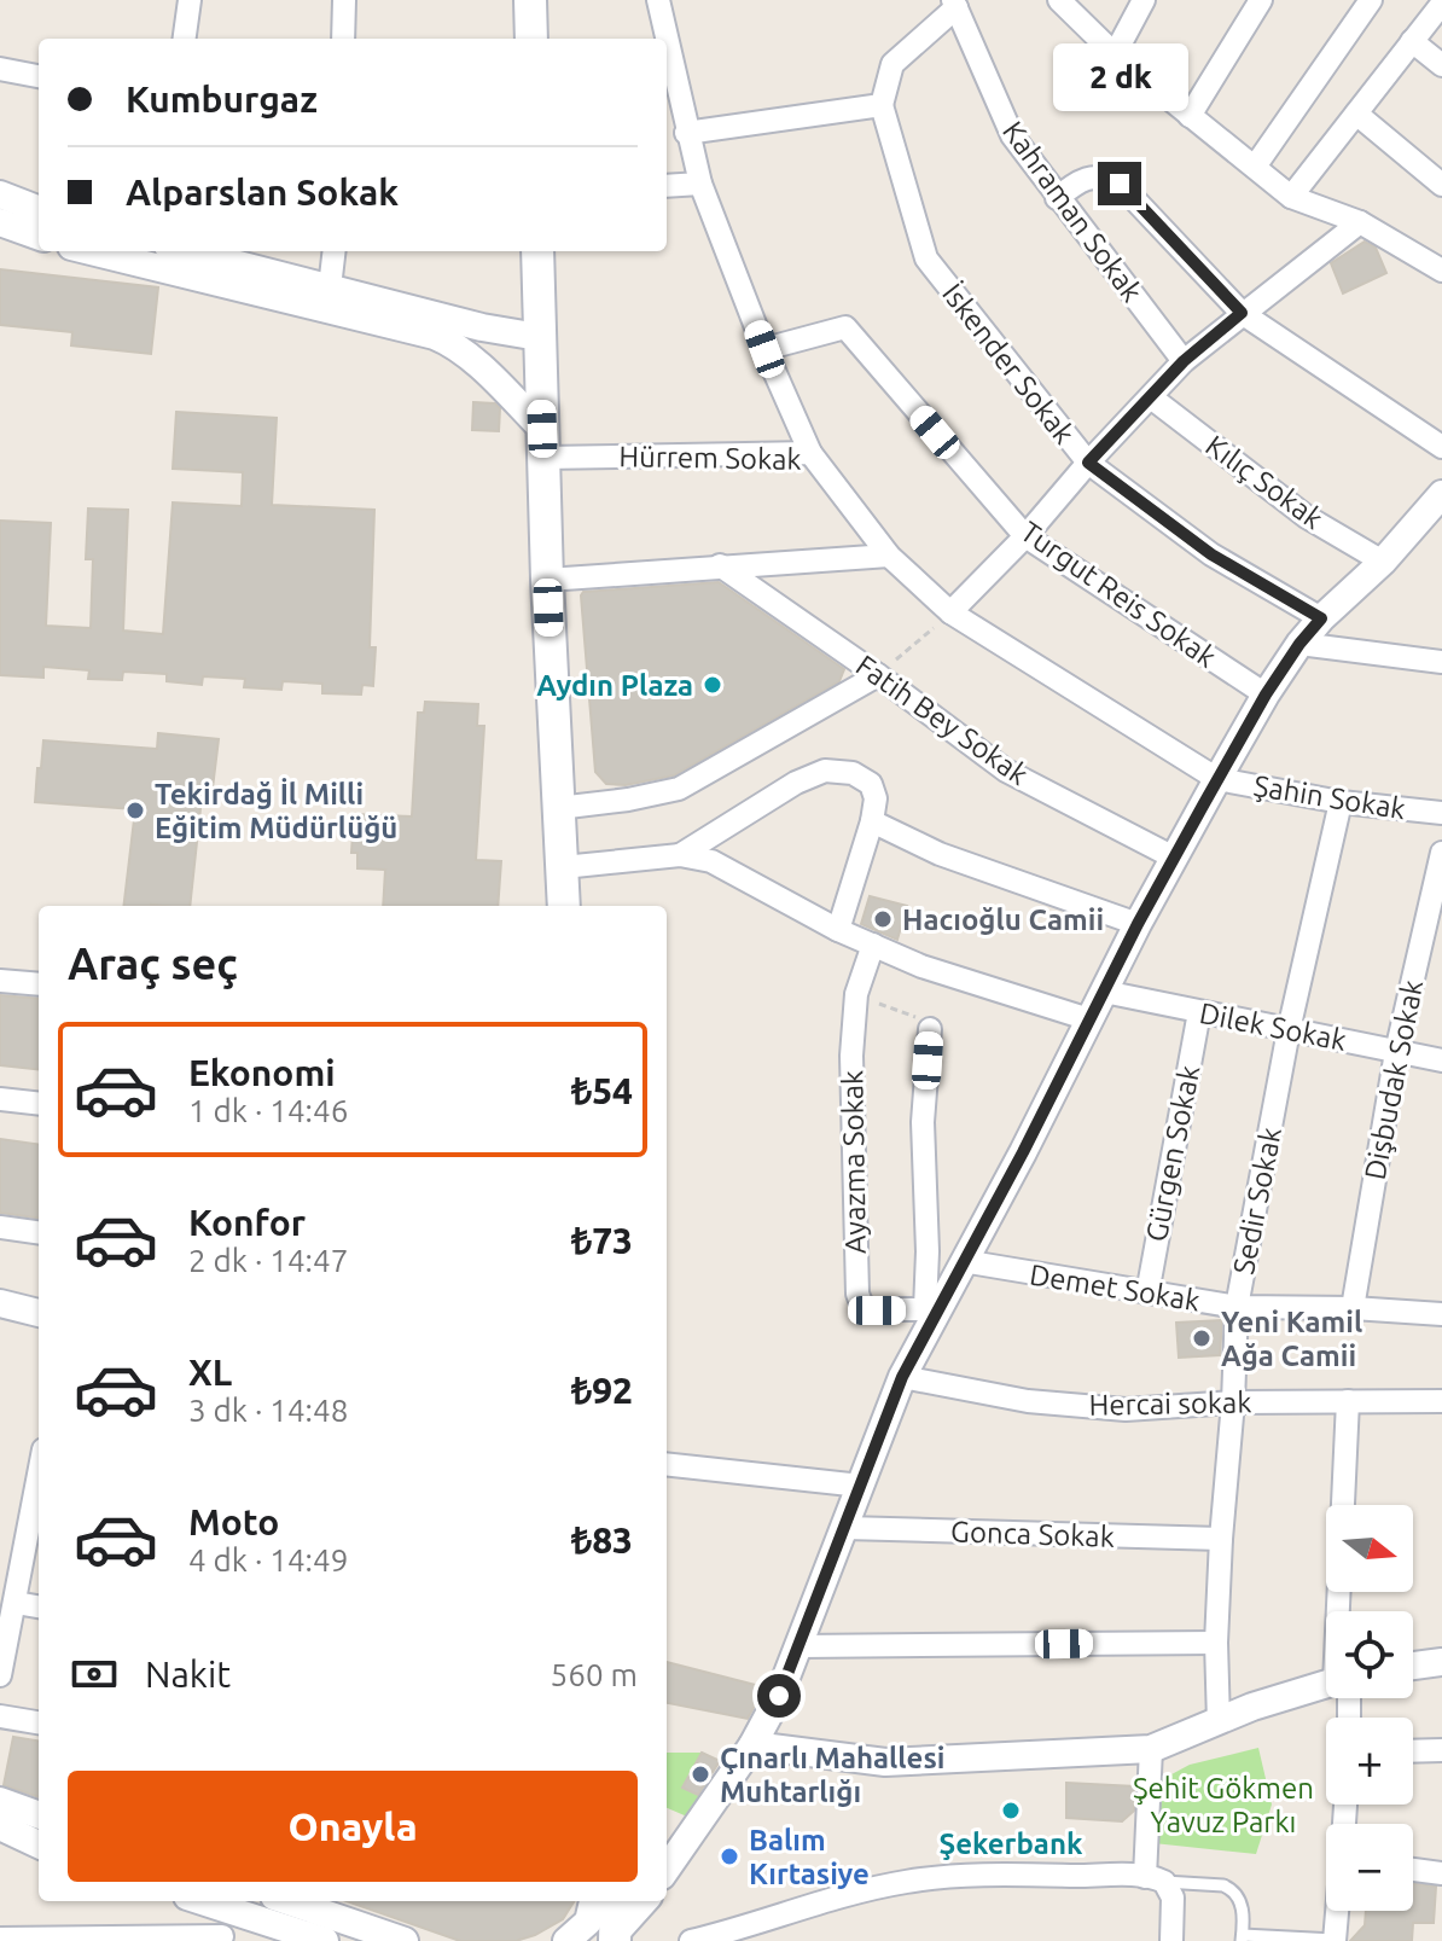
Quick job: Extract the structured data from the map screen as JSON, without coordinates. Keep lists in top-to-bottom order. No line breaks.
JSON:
{"streets":{"street":["Kahraman Sokak","İskender Sokak","Hürrem Sokak","Kılıç Sokak","Turgut Reis Sokak","Fatih Bey Sokak","Şahin Sokak","Dilek Sokak","Dişbudak Sokak","Gürgen Sokak","Ayazma Sokak","Sedir Sokak","Demet Sokak","Hercai sokak","Gonca Sokak"]},"crossings":[["Hürrem Sokak","Şahin Sokak"],["Şahin Sokak","Sedir Sokak"],["Dilek Sokak","Dişbudak Sokak"],["Dilek Sokak","Gürgen Sokak"],["Dilek Sokak","Sedir Sokak"],["Dişbudak Sokak","Demet Sokak"],["Gürgen Sokak","Demet Sokak"],["Sedir Sokak","Demet Sokak"],["Sedir Sokak","Hercai sokak"],["Sedir Sokak","Gonca Sokak"]],"parks":["Şehit Gökmen Yavuz Parkı"],"places":["Aydın Plaza","Tekirdağ İl Milli Eğitim Müdürlüğü","Hacıoğlu Camii","Yeni Kamil Ağa Camii","Çınarlı Mahallesi Muhtarlığı","Şekerbank","Balım Kırtasiye"],"north":"right","page":{"banner":["Kumburgaz","Alparslan Sokak"],"bubble":"2 dk","heading":"Araç seç","list":[{"name":"Ekonomi","note":"1 dk · 14:46","value":"₺54"},{"name":"Konfor","note":"2 dk · 14:47","value":"₺73"},{"name":"XL","note":"3 dk · 14:48","value":"₺92"},{"name":"Moto","note":"4 dk · 14:49","value":"₺83"}],"map_buttons":["+","−"],"pay":["Nakit","560 m"],"buttons":"Onayla"}}
